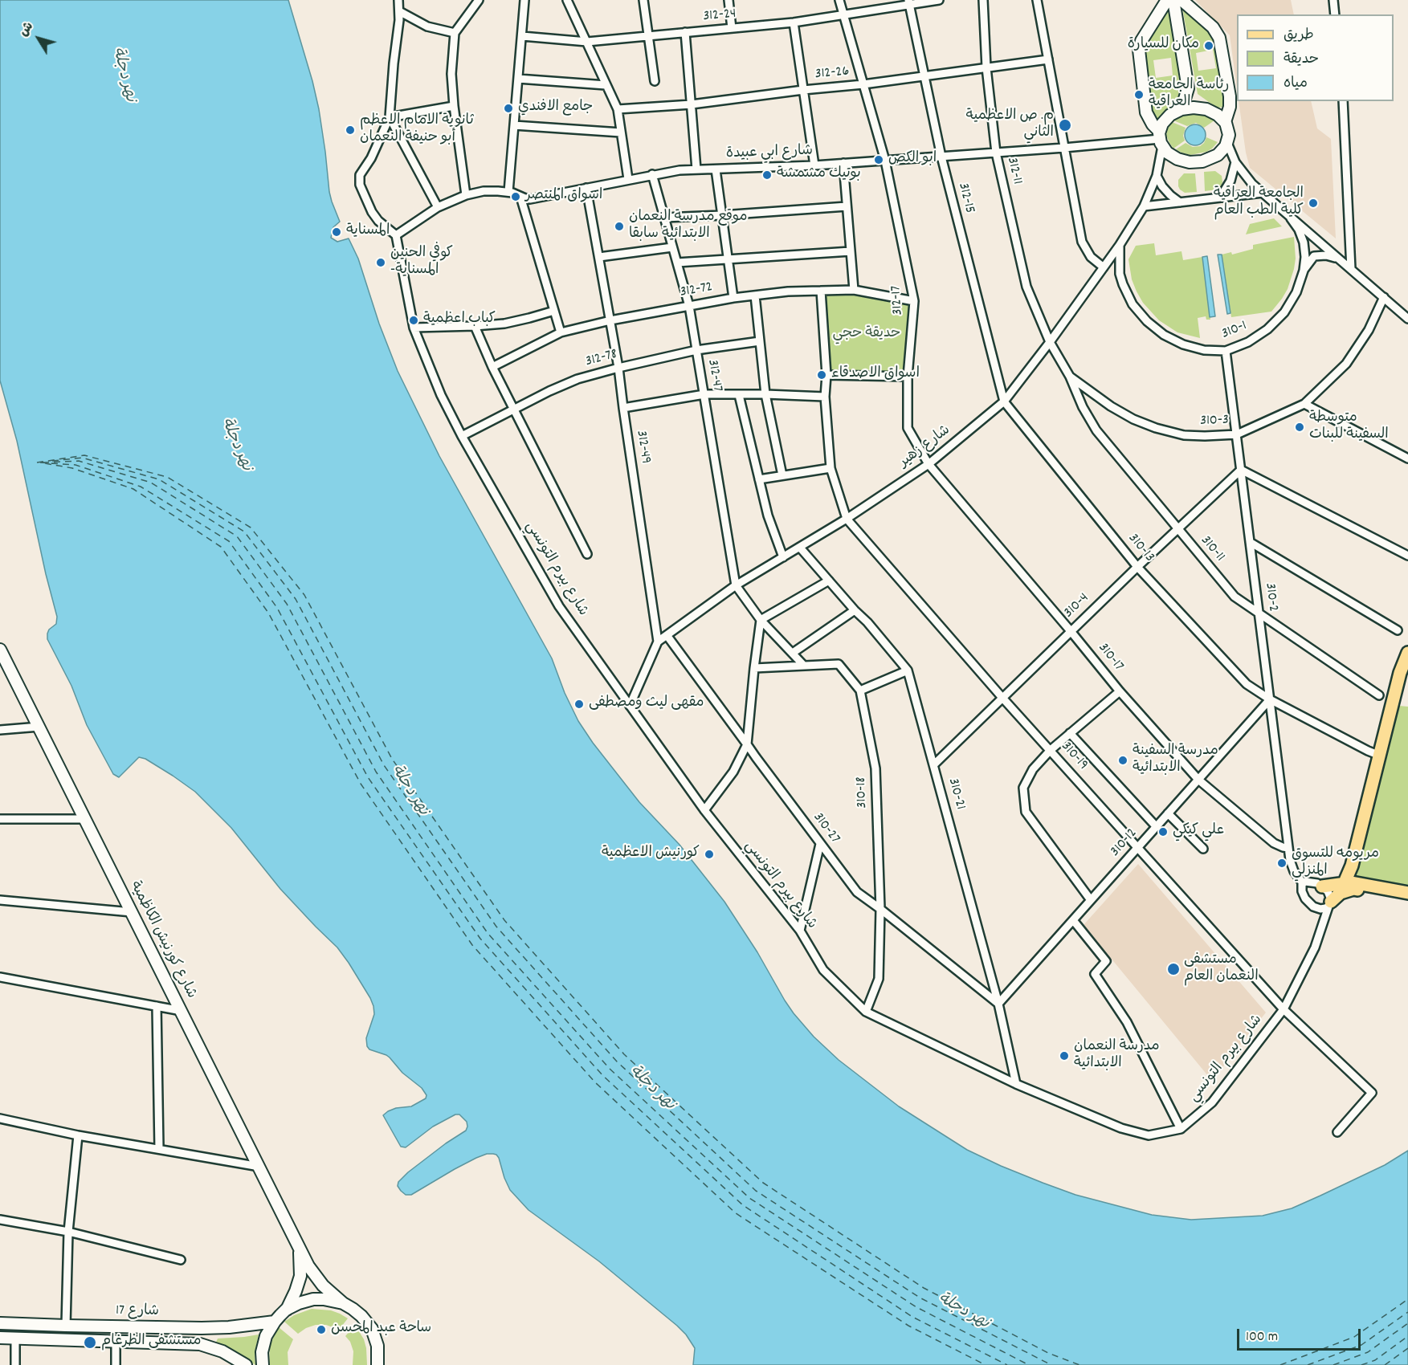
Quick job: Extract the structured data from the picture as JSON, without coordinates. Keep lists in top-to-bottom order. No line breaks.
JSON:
{"streets":{"street":["312-24","312-26","شارع ابي عبيدة","312-11","312-15","312-72","312-17","310-1","312-78","312-47","310-3","312-49","شارع زهير","310-13","310-11","شارع بيرم التونسي","310-2","310-4","310-17","310-19","310-18","310-21","310-27","310-12","شارع كورنيش الكاظمية","شارع 17"]},"crossings":[["312-24","312-15"],["312-24","312-17"],["312-26","312-11"],["312-26","312-15"],["312-26","312-17"],["شارع ابي عبيدة","312-11"],["شارع ابي عبيدة","312-15"],["شارع ابي عبيدة","312-17"],["شارع ابي عبيدة","312-47"],["شارع ابي عبيدة","312-49"],["شارع ابي عبيدة","شارع زهير"],["شارع ابي عبيدة","شارع بيرم التونسي"],["312-11","310-3"],["312-11","شارع زهير"],["312-15","شارع زهير"],["312-15","310-13"],["312-72","312-17"],["312-72","312-47"],["312-72","312-49"],["312-17","شارع زهير"],["312-17","310-17"],["310-1","شارع زهير"],["310-1","310-2"],["312-78","312-47"],["312-78","312-49"],["312-78","شارع بيرم التونسي"],["312-47","شارع زهير"],["310-3","شارع زهير"],["310-3","310-11"],["310-3","310-2"],["312-49","شارع زهير"],["شارع زهير","310-13"],["شارع زهير","310-17"],["شارع زهير","310-19"],["شارع زهير","310-21"],["شارع زهير","310-27"],["310-13","310-2"],["310-13","310-4"],["310-13","310-12"],["310-11","310-2"],["310-11","310-4"],["شارع بيرم التونسي","310-2"],["شارع بيرم التونسي","310-19"],["شارع بيرم التونسي","310-18"],["شارع بيرم التونسي","310-21"],["310-2","310-4"],["310-2","310-17"],["310-2","310-12"],["310-4","310-17"],["310-4","310-19"],["310-4","310-21"],["310-17","310-12"],["310-19","310-12"],["310-18","310-27"],["310-21","310-27"],["310-21","310-12"],["310-27","310-12"]],"water":["نهر دجلة"],"parks":["حديقة حجي"],"places":["مكان للسيارة","رئاسة الجامعة العراقية","جامع الافندي","م. ص الاعظمية الثاني","ثانوية الامام الاعظم أبو حنيفة النعمان","ابو الكص","بوتيك مشمشة","اسواق المنتصر","الجامعة العراقية كلية الطب العام","موقع مدرسة النعمان الابتدائية سابقا","المسناية","كوفي الحنين -المسناية","كباب اعظمية","اسواق الاصدقاء","متوسطة السفينة للبنات","مقهى ليث ومصطفى","مدرسة السفينة الابتدائية","علي كيكي","كورنيش الاعظمية","مريومه للتسوق المنزلي","مستشفى النعمان العام","مدرسة النعمان الابتدائية","ساحة عبد المحسن","مستشفى الظرغام"],"legend":["طريق","حديقة","مياه"],"scale_bar":"100 m","north":"top left"}
